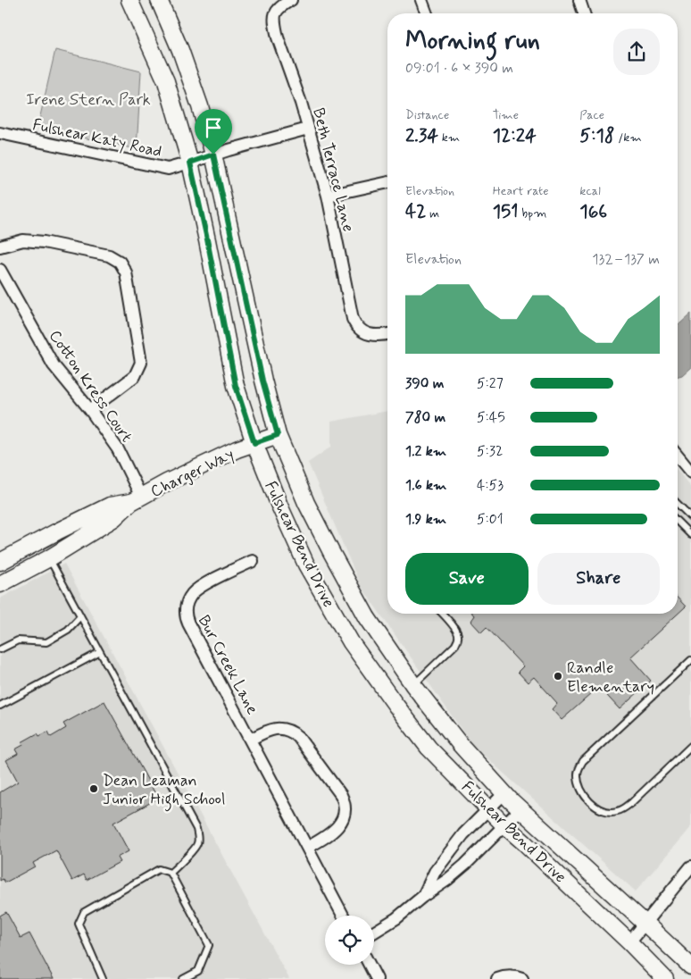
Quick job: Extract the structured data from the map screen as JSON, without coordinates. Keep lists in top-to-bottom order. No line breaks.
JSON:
{"streets":{"street":["Fulshear Katy Road","Beth Terrace Lane","Cotton Kress Court","Charger Way","Fulshear Bend Drive","Bur Creek Lane"]},"crossings":[["Fulshear Katy Road","Beth Terrace Lane"],["Fulshear Katy Road","Fulshear Bend Drive"],["Cotton Kress Court","Charger Way"],["Charger Way","Fulshear Bend Drive"]],"parks":["Irene Stern Park"],"places":["Randle Elementary","Dean Leaman Junior High School"],"page":{"heading":["Morning run","09:01 · 6 × 390 m"],"stats":[["Distance","2.34 km"],["Time","12:24"],["Pace","5:18 /km"],["Elevation","42 m"],["Heart rate","151 bpm"],["kcal","166"]],"chart":["Elevation","132–137 m"],"list":[{"name":"390 m","note":"5:27"},{"name":"780 m","note":"5:45"},{"name":"1.2 km","note":"5:32"},{"name":"1.6 km","note":"4:53"},{"name":"1.9 km","note":"5:01"}],"buttons":["Save","Share"]}}
